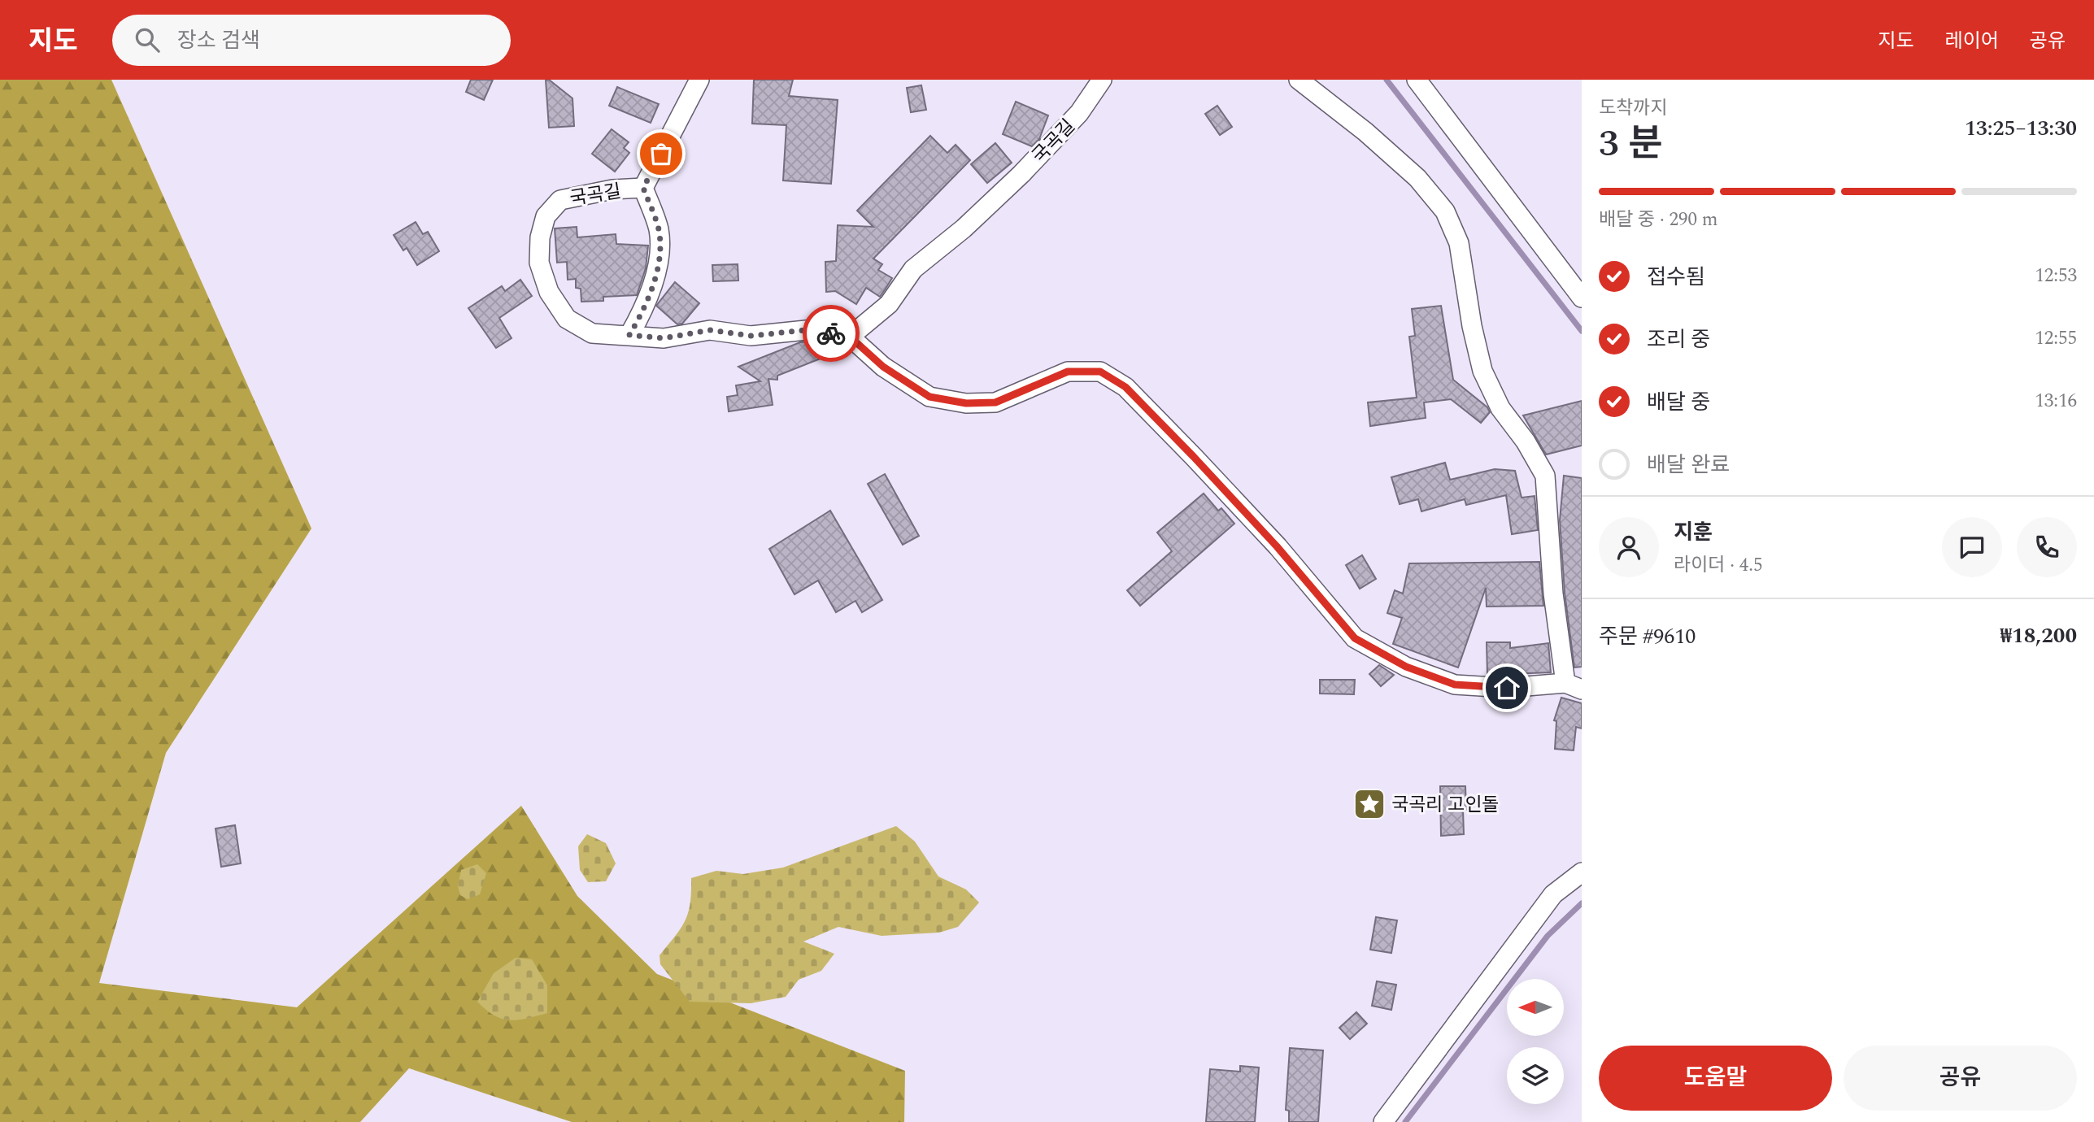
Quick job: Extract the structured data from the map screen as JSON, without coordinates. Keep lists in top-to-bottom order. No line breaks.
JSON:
{"streets":{"street":["국곡길"]},"places":{"place":["국곡리 고인돌"]},"north":"left","page":{"header":"지도","search":"장소 검색","nav":["지도","레이어","공유"],"heading":["3 분","도착까지","13:25–13:30"],"panel":["지훈","라이더 · 4.5","주문 #9610","₩18,200"],"bar":"배달 중 · 290 m","list":[["접수됨","12:53"],["조리 중","12:55"],["배달 중","13:16"],"배달 완료"],"buttons":["도움말","공유"]}}
